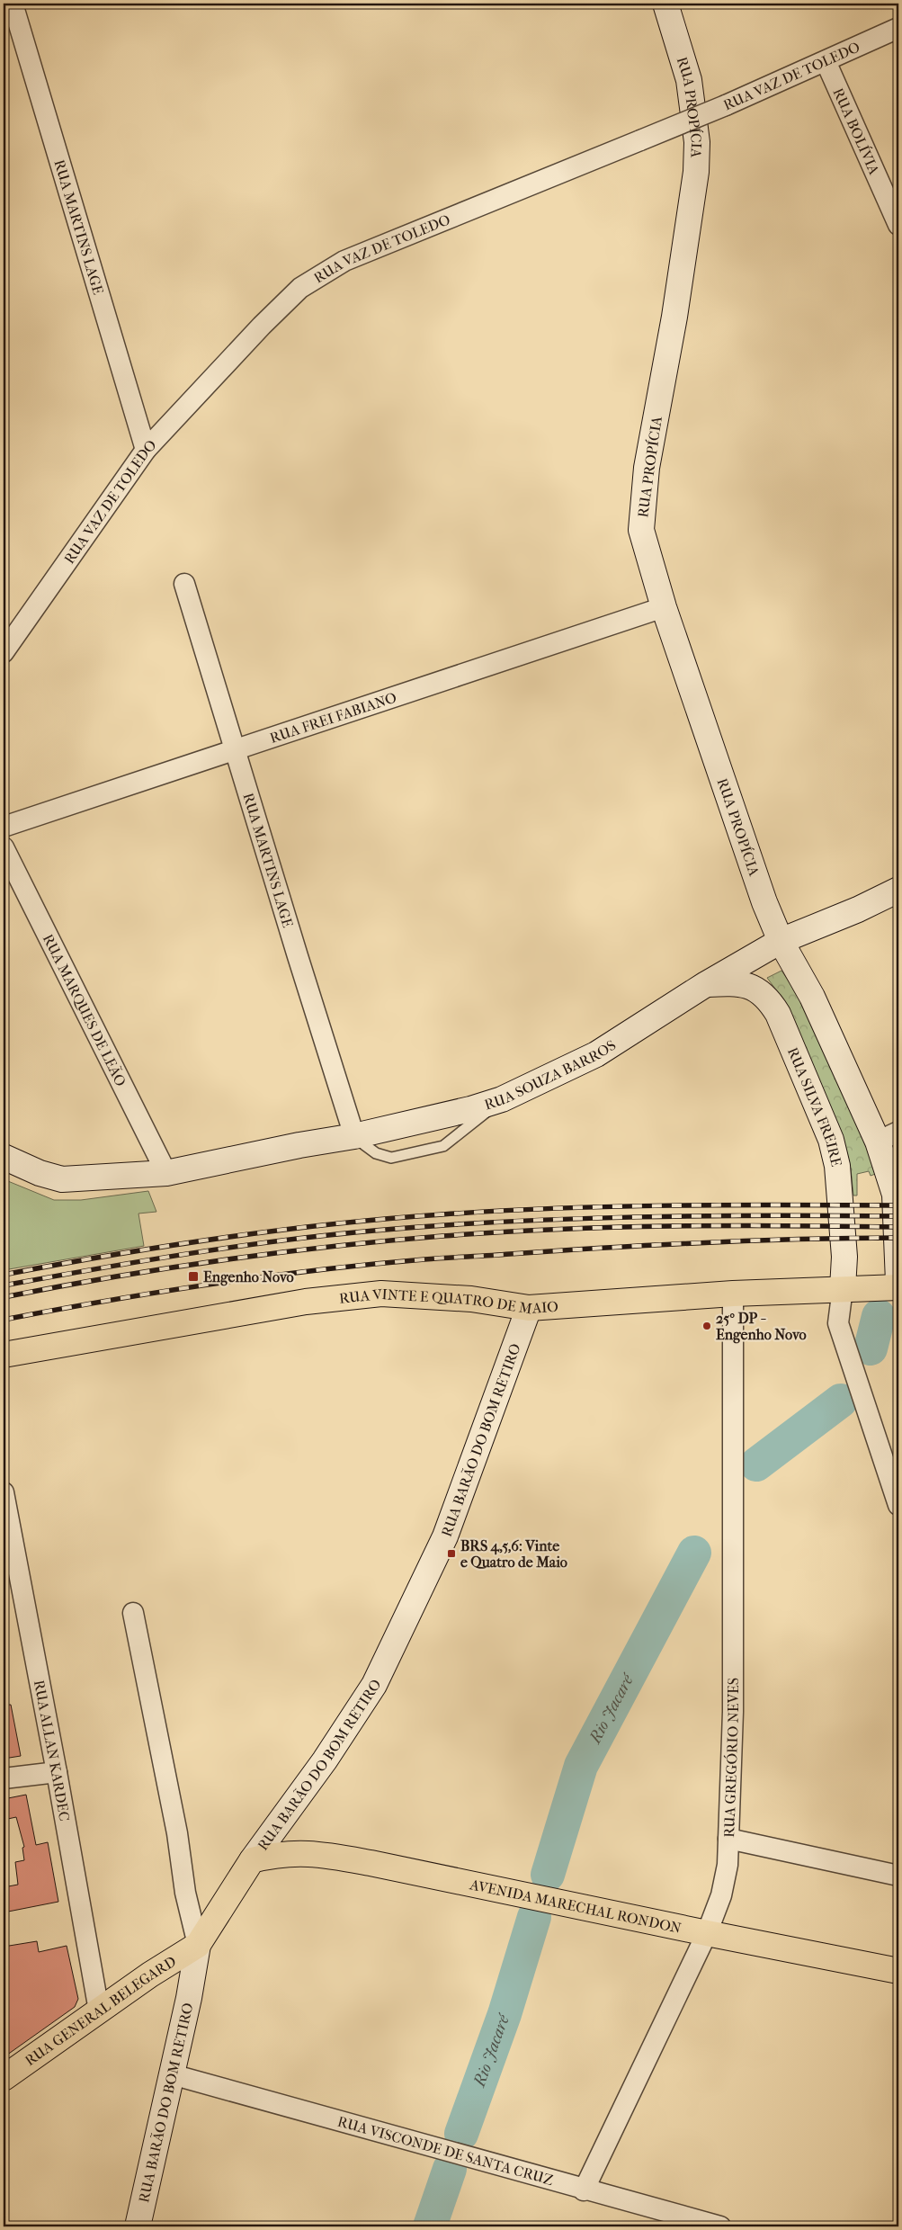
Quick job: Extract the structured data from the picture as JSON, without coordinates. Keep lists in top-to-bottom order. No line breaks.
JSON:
{"streets":{"main road":["RUA PROPÍCIA","RUA SOUZA BARROS","RUA SILVA FREIRE","RUA VINTE E QUATRO DE MAIO","RUA BARÃO DO BOM RETIRO","AVENIDA MARECHAL RONDON","RUA GENERAL BELEGARD"],"street":["RUA VAZ DE TOLEDO","RUA BOLÍVIA","RUA MARTINS LAGE","RUA FREI FABIANO","RUA MARQUES DE LEÃO","RUA ALLAN KARDEC","RUA GREGÓRIO NEVES","RUA VISCONDE DE SANTA CRUZ"]},"crossings":[["RUA VAZ DE TOLEDO","RUA BOLÍVIA"],["RUA VAZ DE TOLEDO","RUA MARTINS LAGE"],["RUA PROPÍCIA","RUA FREI FABIANO"],["RUA PROPÍCIA","RUA SOUZA BARROS"],["RUA MARTINS LAGE","RUA FREI FABIANO"],["RUA MARTINS LAGE","RUA SOUZA BARROS"],["RUA MARQUES DE LEÃO","RUA SOUZA BARROS"],["RUA SOUZA BARROS","RUA SILVA FREIRE"],["RUA SILVA FREIRE","RUA VINTE E QUATRO DE MAIO"],["RUA VINTE E QUATRO DE MAIO","RUA BARÃO DO BOM RETIRO"],["RUA VINTE E QUATRO DE MAIO","RUA GREGÓRIO NEVES"],["RUA BARÃO DO BOM RETIRO","AVENIDA MARECHAL RONDON"],["RUA BARÃO DO BOM RETIRO","RUA GENERAL BELEGARD"],["RUA BARÃO DO BOM RETIRO","RUA VISCONDE DE SANTA CRUZ"],["RUA ALLAN KARDEC","RUA GENERAL BELEGARD"],["RUA GREGÓRIO NEVES","AVENIDA MARECHAL RONDON"],["RUA GREGÓRIO NEVES","RUA VISCONDE DE SANTA CRUZ"]],"water":["Rio Jacaré"],"places":{"transit":["Engenho Novo","BRS 4,5,6: Vinte e Quatro de Maio"],"other":["25º DP - Engenho Novo"]}}
